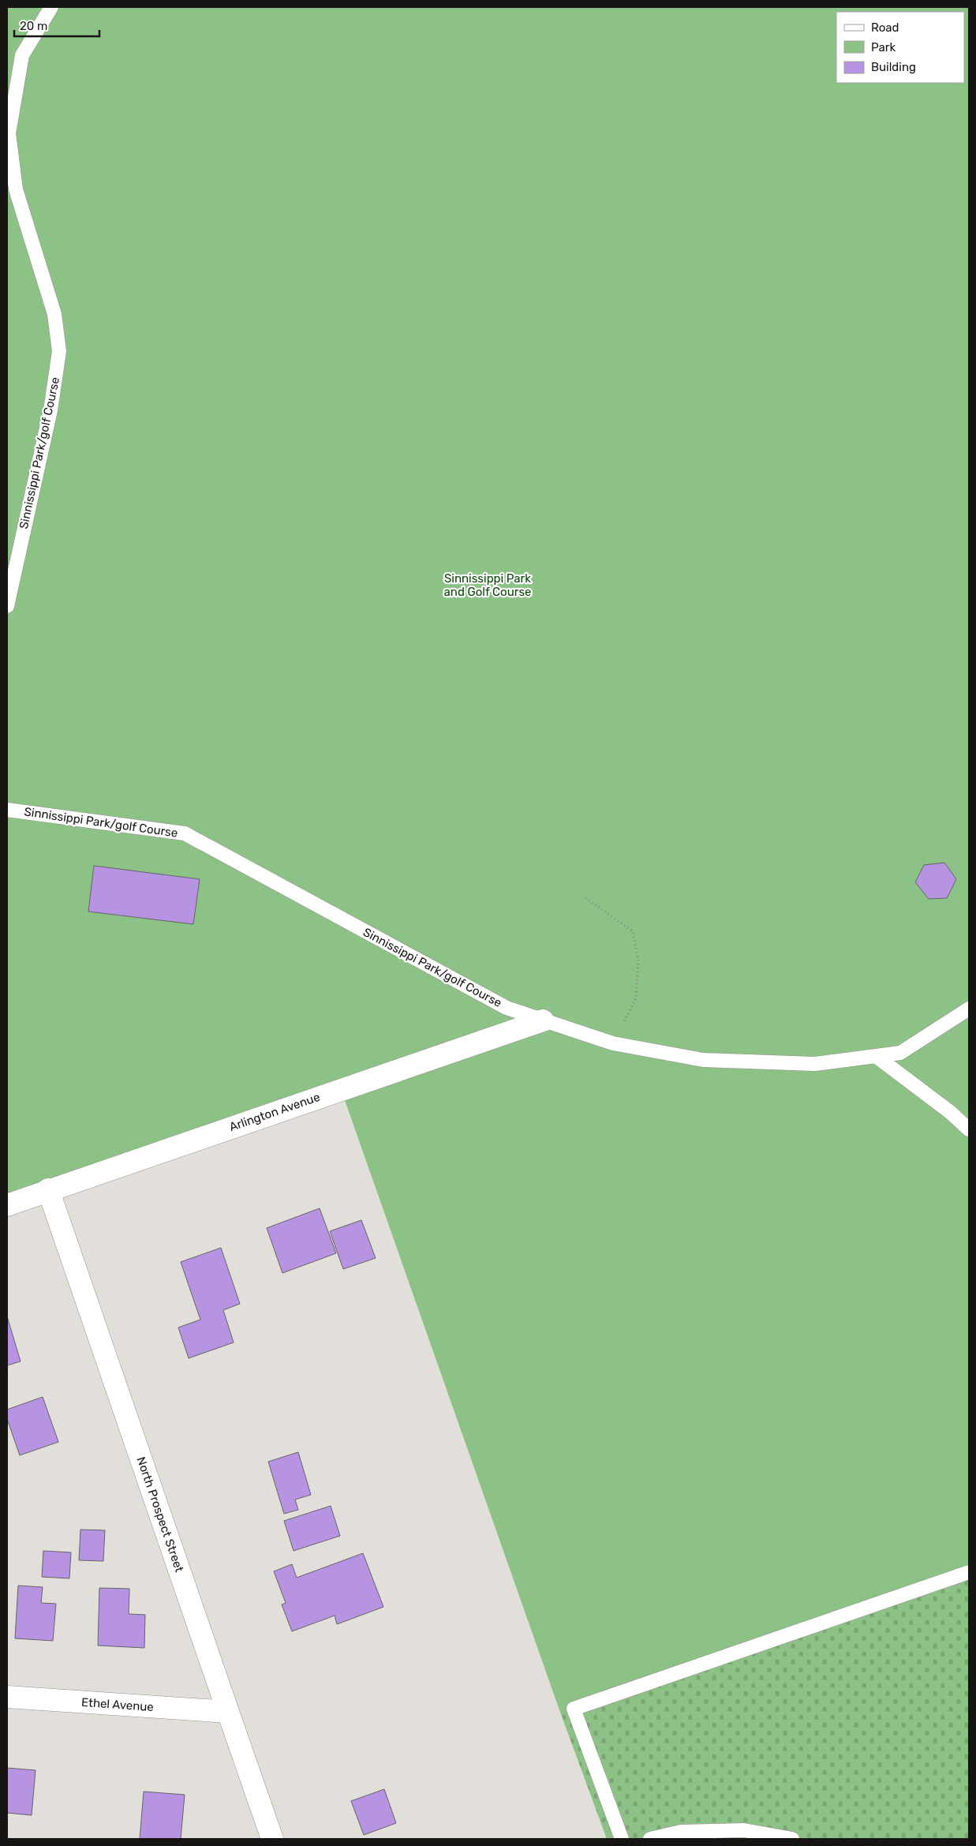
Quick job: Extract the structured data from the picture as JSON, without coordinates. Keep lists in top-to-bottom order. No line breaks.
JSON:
{"streets":{"street":["Arlington Avenue","North Prospect Street","Ethel Avenue"],"lane":["Sinnissippi Park/golf Course"]},"crossings":[["Sinnissippi Park/golf Course","Arlington Avenue"],["Arlington Avenue","North Prospect Street"],["North Prospect Street","Ethel Avenue"]],"parks":["Sinnissippi Park and Golf Course"],"legend":["Road","Park","Building"],"scale_bar":"20 m"}
